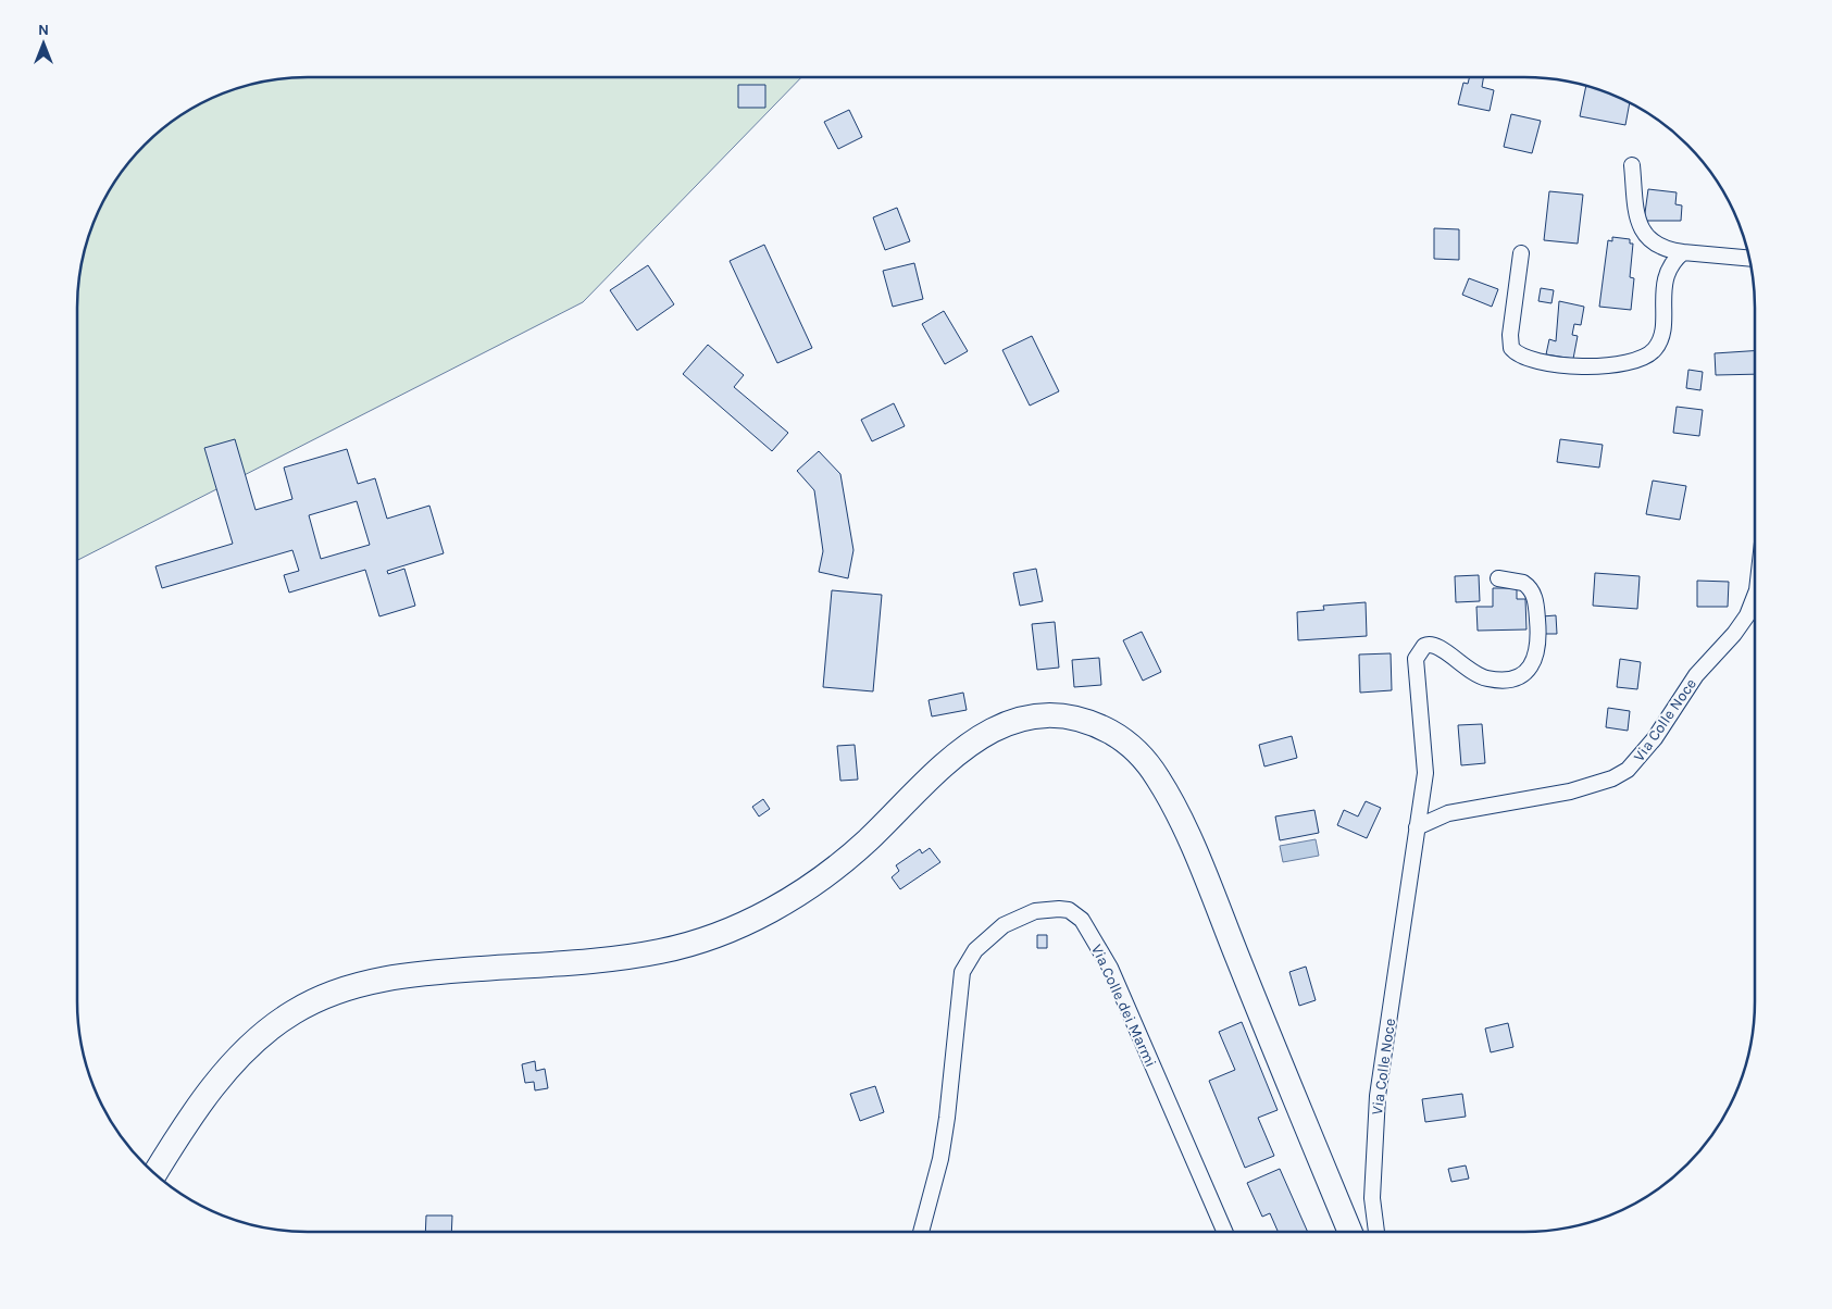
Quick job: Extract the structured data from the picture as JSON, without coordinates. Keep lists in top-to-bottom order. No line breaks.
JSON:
{"streets":{"street":["Via Colle Noce","Via Colle dei Marmi"]},"north":"top"}
